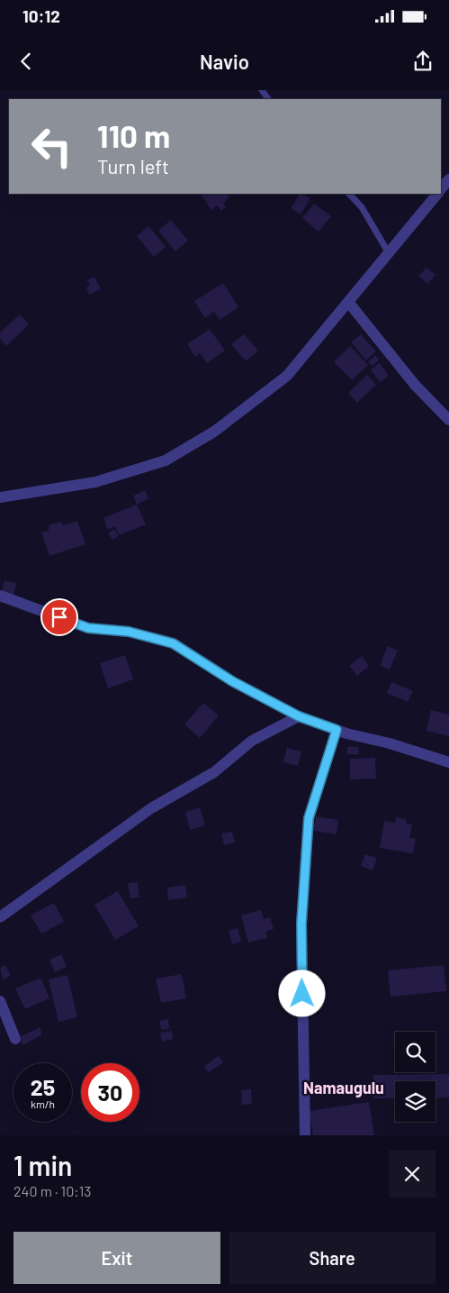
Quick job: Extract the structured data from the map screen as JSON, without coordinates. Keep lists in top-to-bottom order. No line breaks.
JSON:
{"districts":["Namaugulu"],"page":{"status":"10:12","header":"Navio","turn":["110 m","Turn left"],"speed":"25 km/h","limit":"30","heading":["1 min","240 m · 10:13"],"buttons":["Exit","Share"]}}
